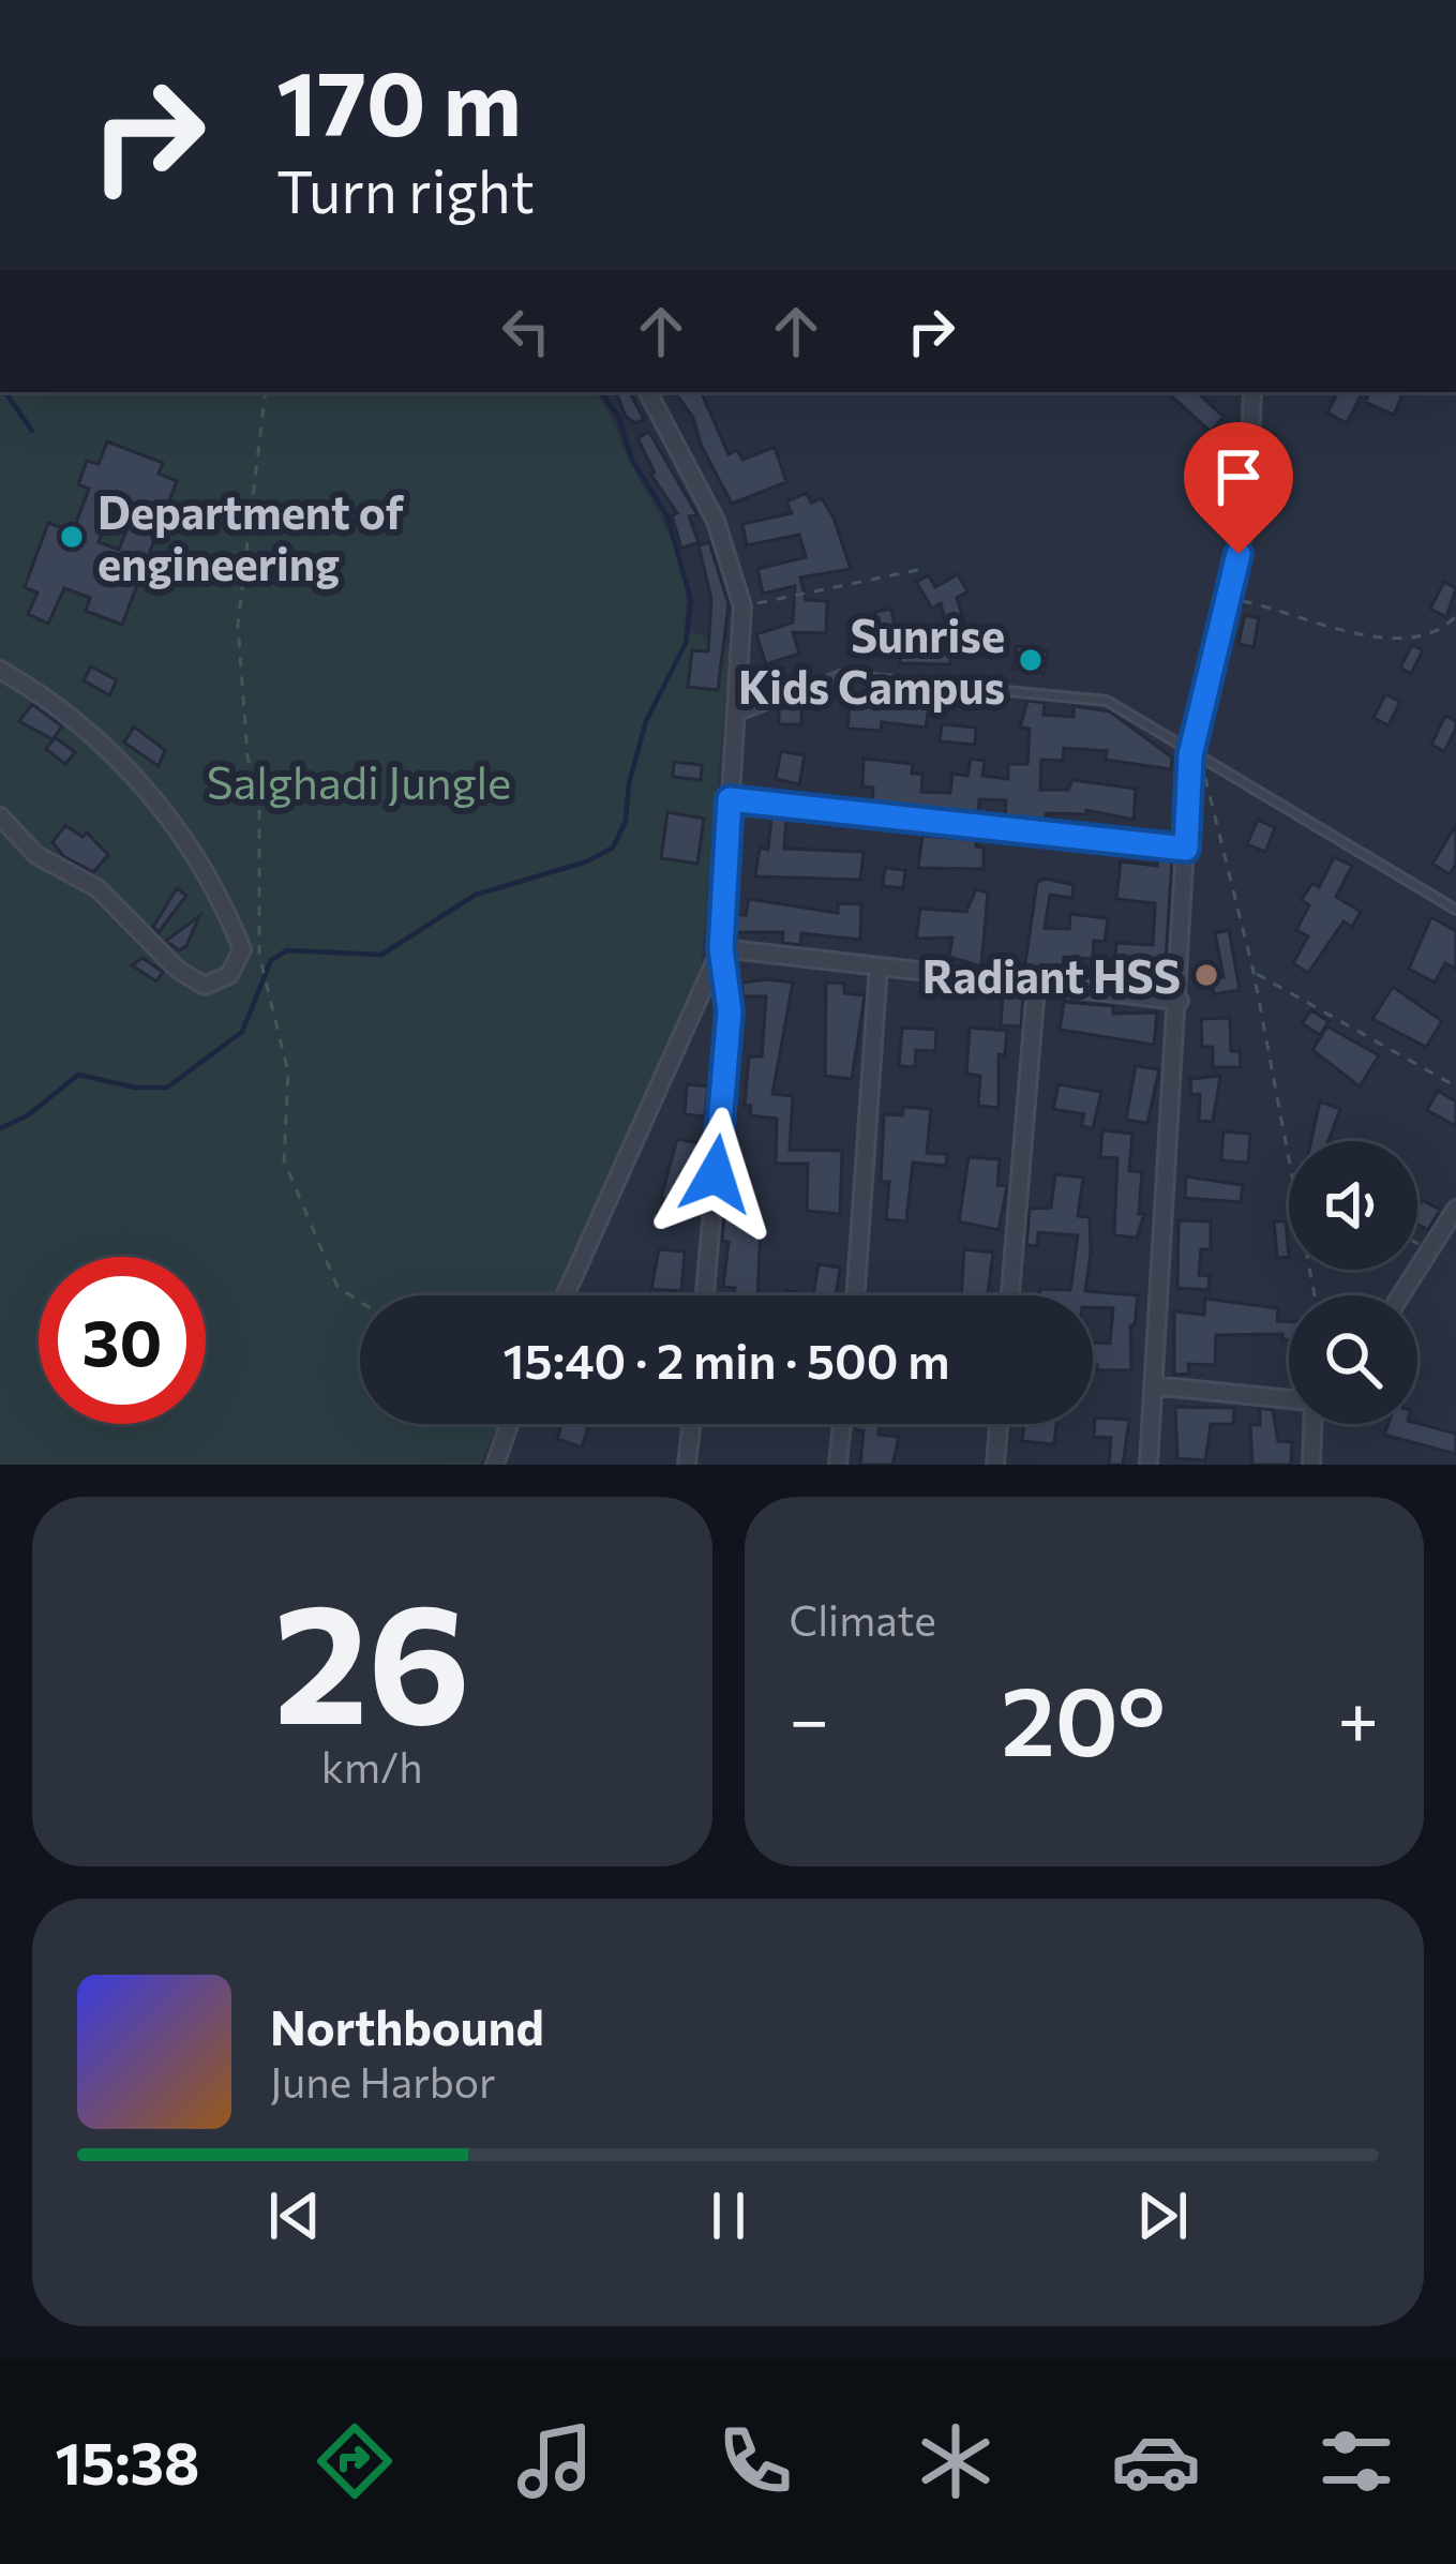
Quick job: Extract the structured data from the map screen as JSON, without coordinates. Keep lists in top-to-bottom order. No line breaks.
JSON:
{"parks":["Salghadi Jungle"],"places":["Department of engineering","Sunrise Kids Campus","Radiant HSS"],"page":{"turn":["170 m","Turn right"],"limit":"30","trip":"15:40 · 2 min · 500 m","tile":[["26","km/h"],"Climate"],"heat":["−","20°","+"],"song":["Northbound","June Harbor"],"tabs":"15:38"}}
